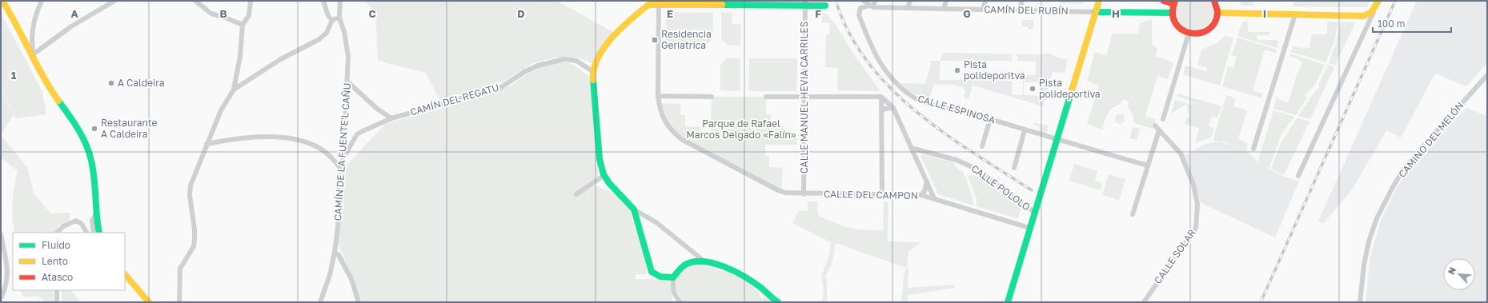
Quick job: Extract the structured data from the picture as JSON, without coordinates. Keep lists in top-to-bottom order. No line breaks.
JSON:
{"streets":{"street":["CAMÍN DEL RUBÍN","CALLE MANUEL HEVIA CARRILES","CAMÍN DEL REGATU","CALLE ESPINOSA","CAMINO DEL MELÓN","CAMÍN DE LA FUENTE'L CAÑU","CALLE POLOLO","CALLE DEL CAMPON","CALLE SOLAR"]},"crossings":[["CAMÍN DEL RUBÍN","CALLE ESPINOSA"],["CALLE MANUEL HEVIA CARRILES","CALLE DEL CAMPON"],["CAMÍN DEL REGATU","CAMÍN DE LA FUENTE'L CAÑU"]],"parks":["Parque de Rafael Marcos Delgado «Falín»"],"places":{"transit":["Residencia Geriatrica"],"other":["Pista polideporitva","A Caldeira","Pista polideportiva","Restaurante A Caldeira"]},"legend":["Fluido","Lento","Atasco"],"scale_bar":"100 m","north":"top left","grid":{"columns":["A","B","C","D","E","F","G","H","I"],"rows":["1"]}}
